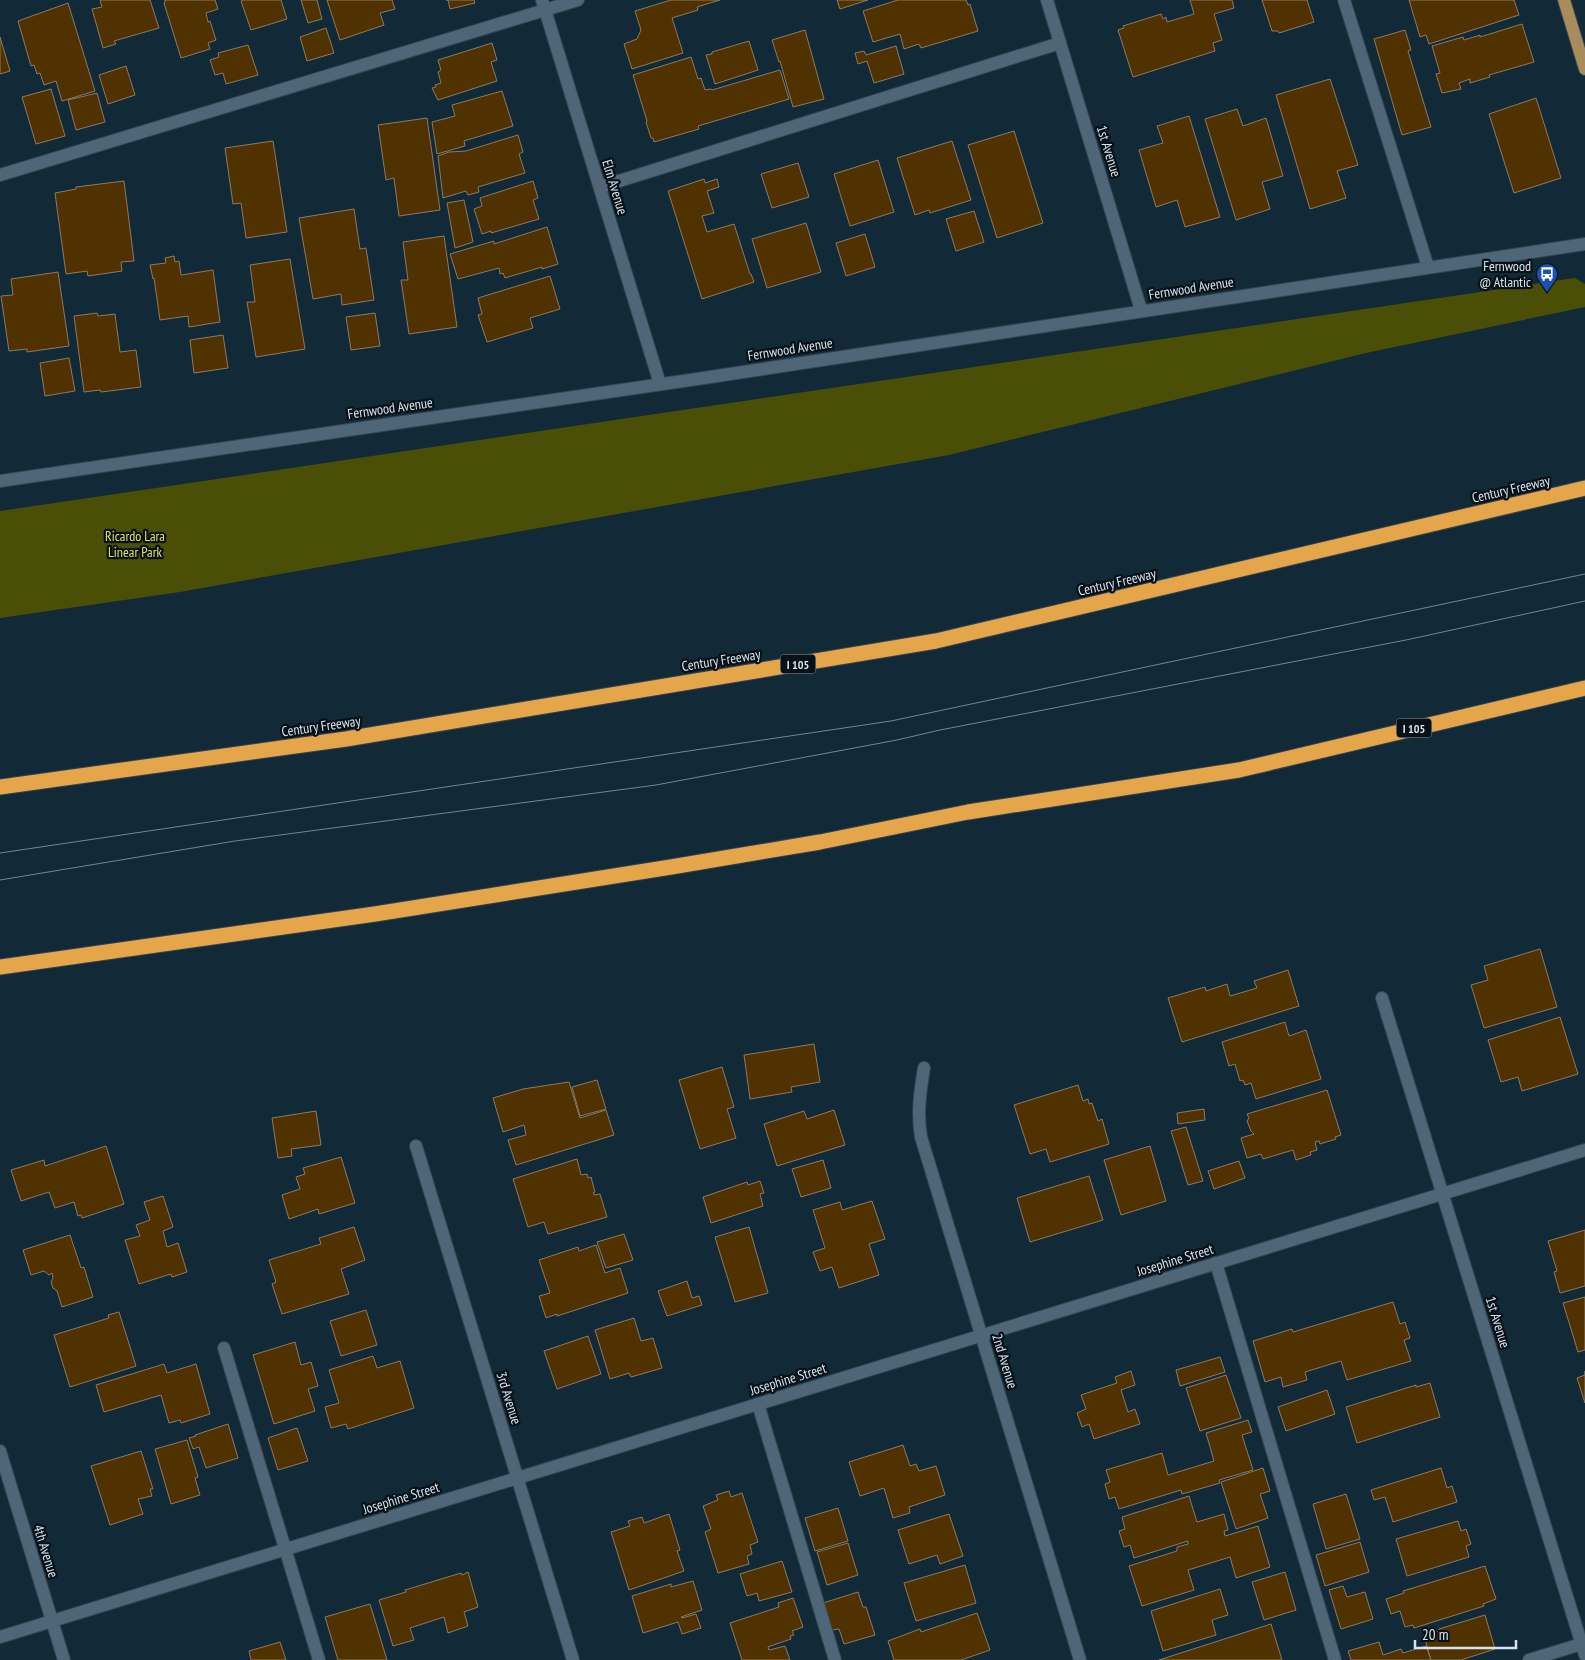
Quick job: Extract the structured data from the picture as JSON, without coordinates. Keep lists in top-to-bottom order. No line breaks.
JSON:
{"streets":{"highway":["Century Freeway","I 105"],"street":["1st Avenue","Elm Avenue","Fernwood Avenue","Josephine Street","2nd Avenue","3rd Avenue","4th Avenue"]},"crossings":[["1st Avenue","Fernwood Avenue"],["1st Avenue","Josephine Street"],["Elm Avenue","Fernwood Avenue"],["Josephine Street","2nd Avenue"],["Josephine Street","3rd Avenue"],["Josephine Street","4th Avenue"]],"parks":["Ricardo Lara Linear Park"],"places":{"bus stop":["Fernwood @ Atlantic"]},"scale_bar":"20 m"}
